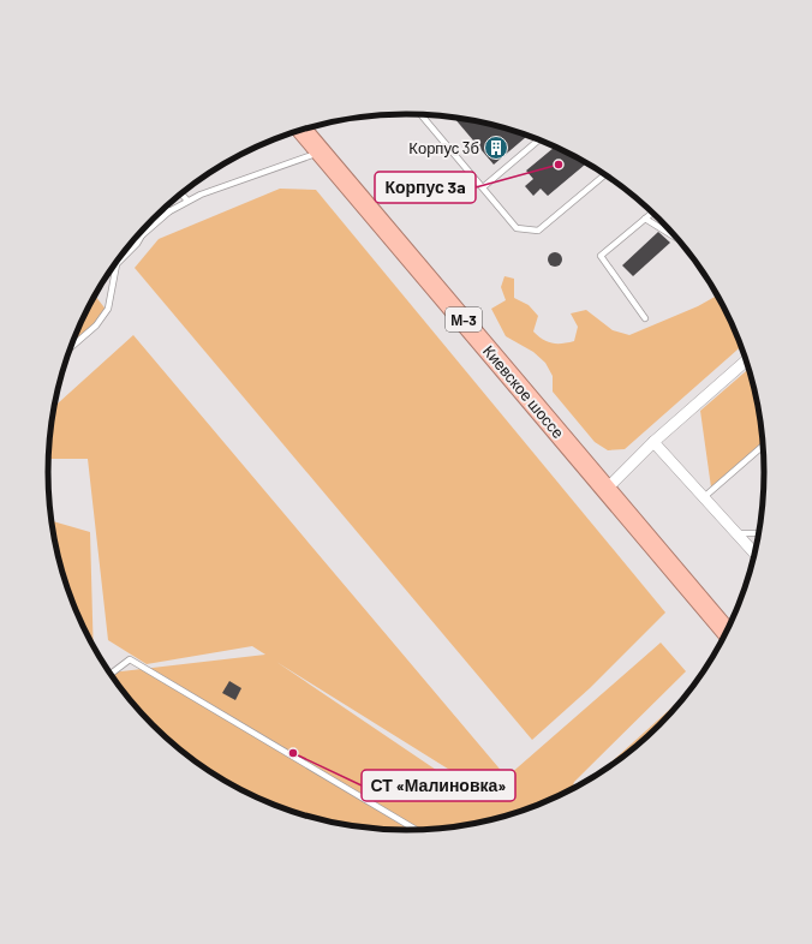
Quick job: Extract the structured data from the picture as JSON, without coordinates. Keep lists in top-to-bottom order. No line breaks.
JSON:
{"streets":{"highway":["М-3","Киевское шоссе"]},"places":{"building":["Корпус 3б"],"other":["Корпус 3a","СТ «Малиновка»"]}}
